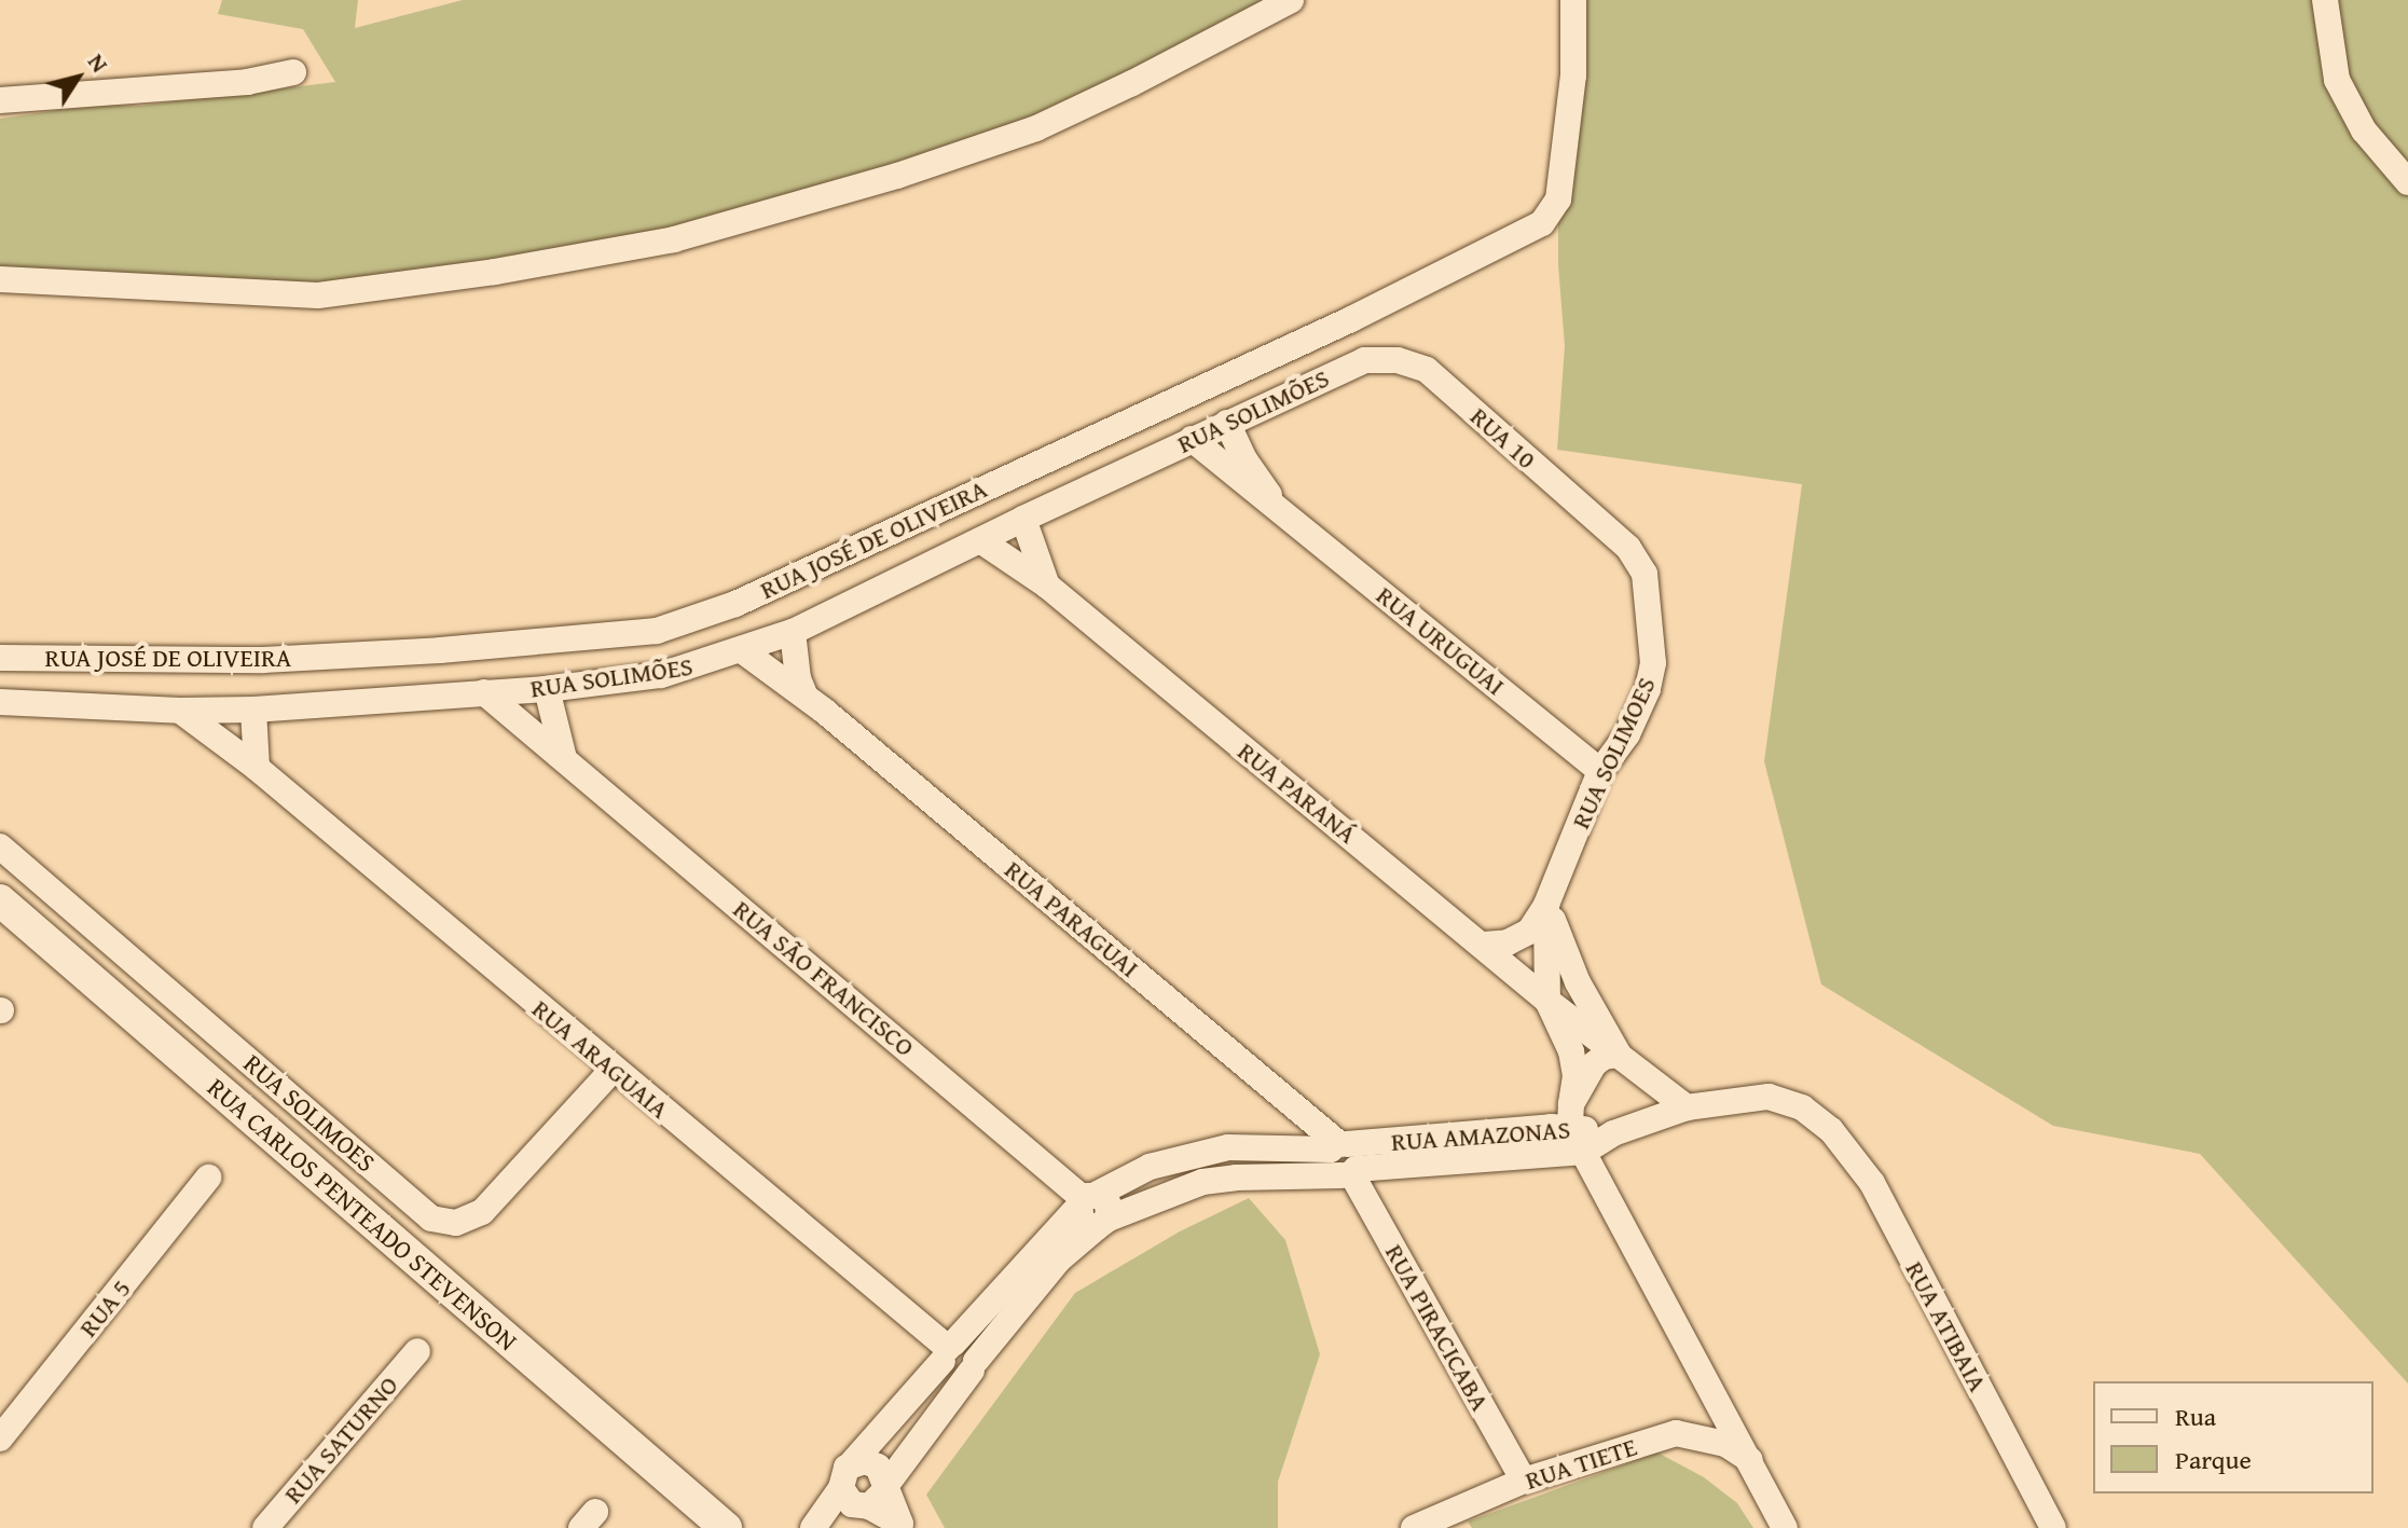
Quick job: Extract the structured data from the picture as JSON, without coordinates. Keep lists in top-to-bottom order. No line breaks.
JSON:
{"streets":{"street":["RUA SOLIMÕES","RUA 10","RUA JOSÉ DE OLIVEIRA","RUA URUGUAI","RUA SOLIMOES","RUA PARANÁ","RUA PARAGUAI","RUA SÃO FRANCISCO","RUA ARAGUAIA","RUA AMAZONAS","RUA CARLOS PENTEADO STEVENSON","RUA 5","RUA ATIBAIA","RUA PIRACICABA","RUA SATURNO","RUA TIETE"]},"crossings":[["RUA SOLIMÕES","RUA 10"],["RUA SOLIMÕES","RUA URUGUAI"],["RUA SOLIMÕES","RUA PARANÁ"],["RUA SOLIMÕES","RUA PARAGUAI"],["RUA SOLIMÕES","RUA SÃO FRANCISCO"],["RUA SOLIMÕES","RUA ARAGUAIA"],["RUA 10","RUA SOLIMOES"],["RUA URUGUAI","RUA SOLIMOES"],["RUA SOLIMOES","RUA PARANÁ"],["RUA SOLIMOES","RUA ARAGUAIA"],["RUA PARANÁ","RUA AMAZONAS"],["RUA PARAGUAI","RUA AMAZONAS"],["RUA PARAGUAI","RUA PIRACICABA"],["RUA SÃO FRANCISCO","RUA AMAZONAS"],["RUA ARAGUAIA","RUA AMAZONAS"],["RUA AMAZONAS","RUA ATIBAIA"],["RUA AMAZONAS","RUA PIRACICABA"],["RUA PIRACICABA","RUA TIETE"]],"legend":["Rua","Parque"],"north":"top right"}
